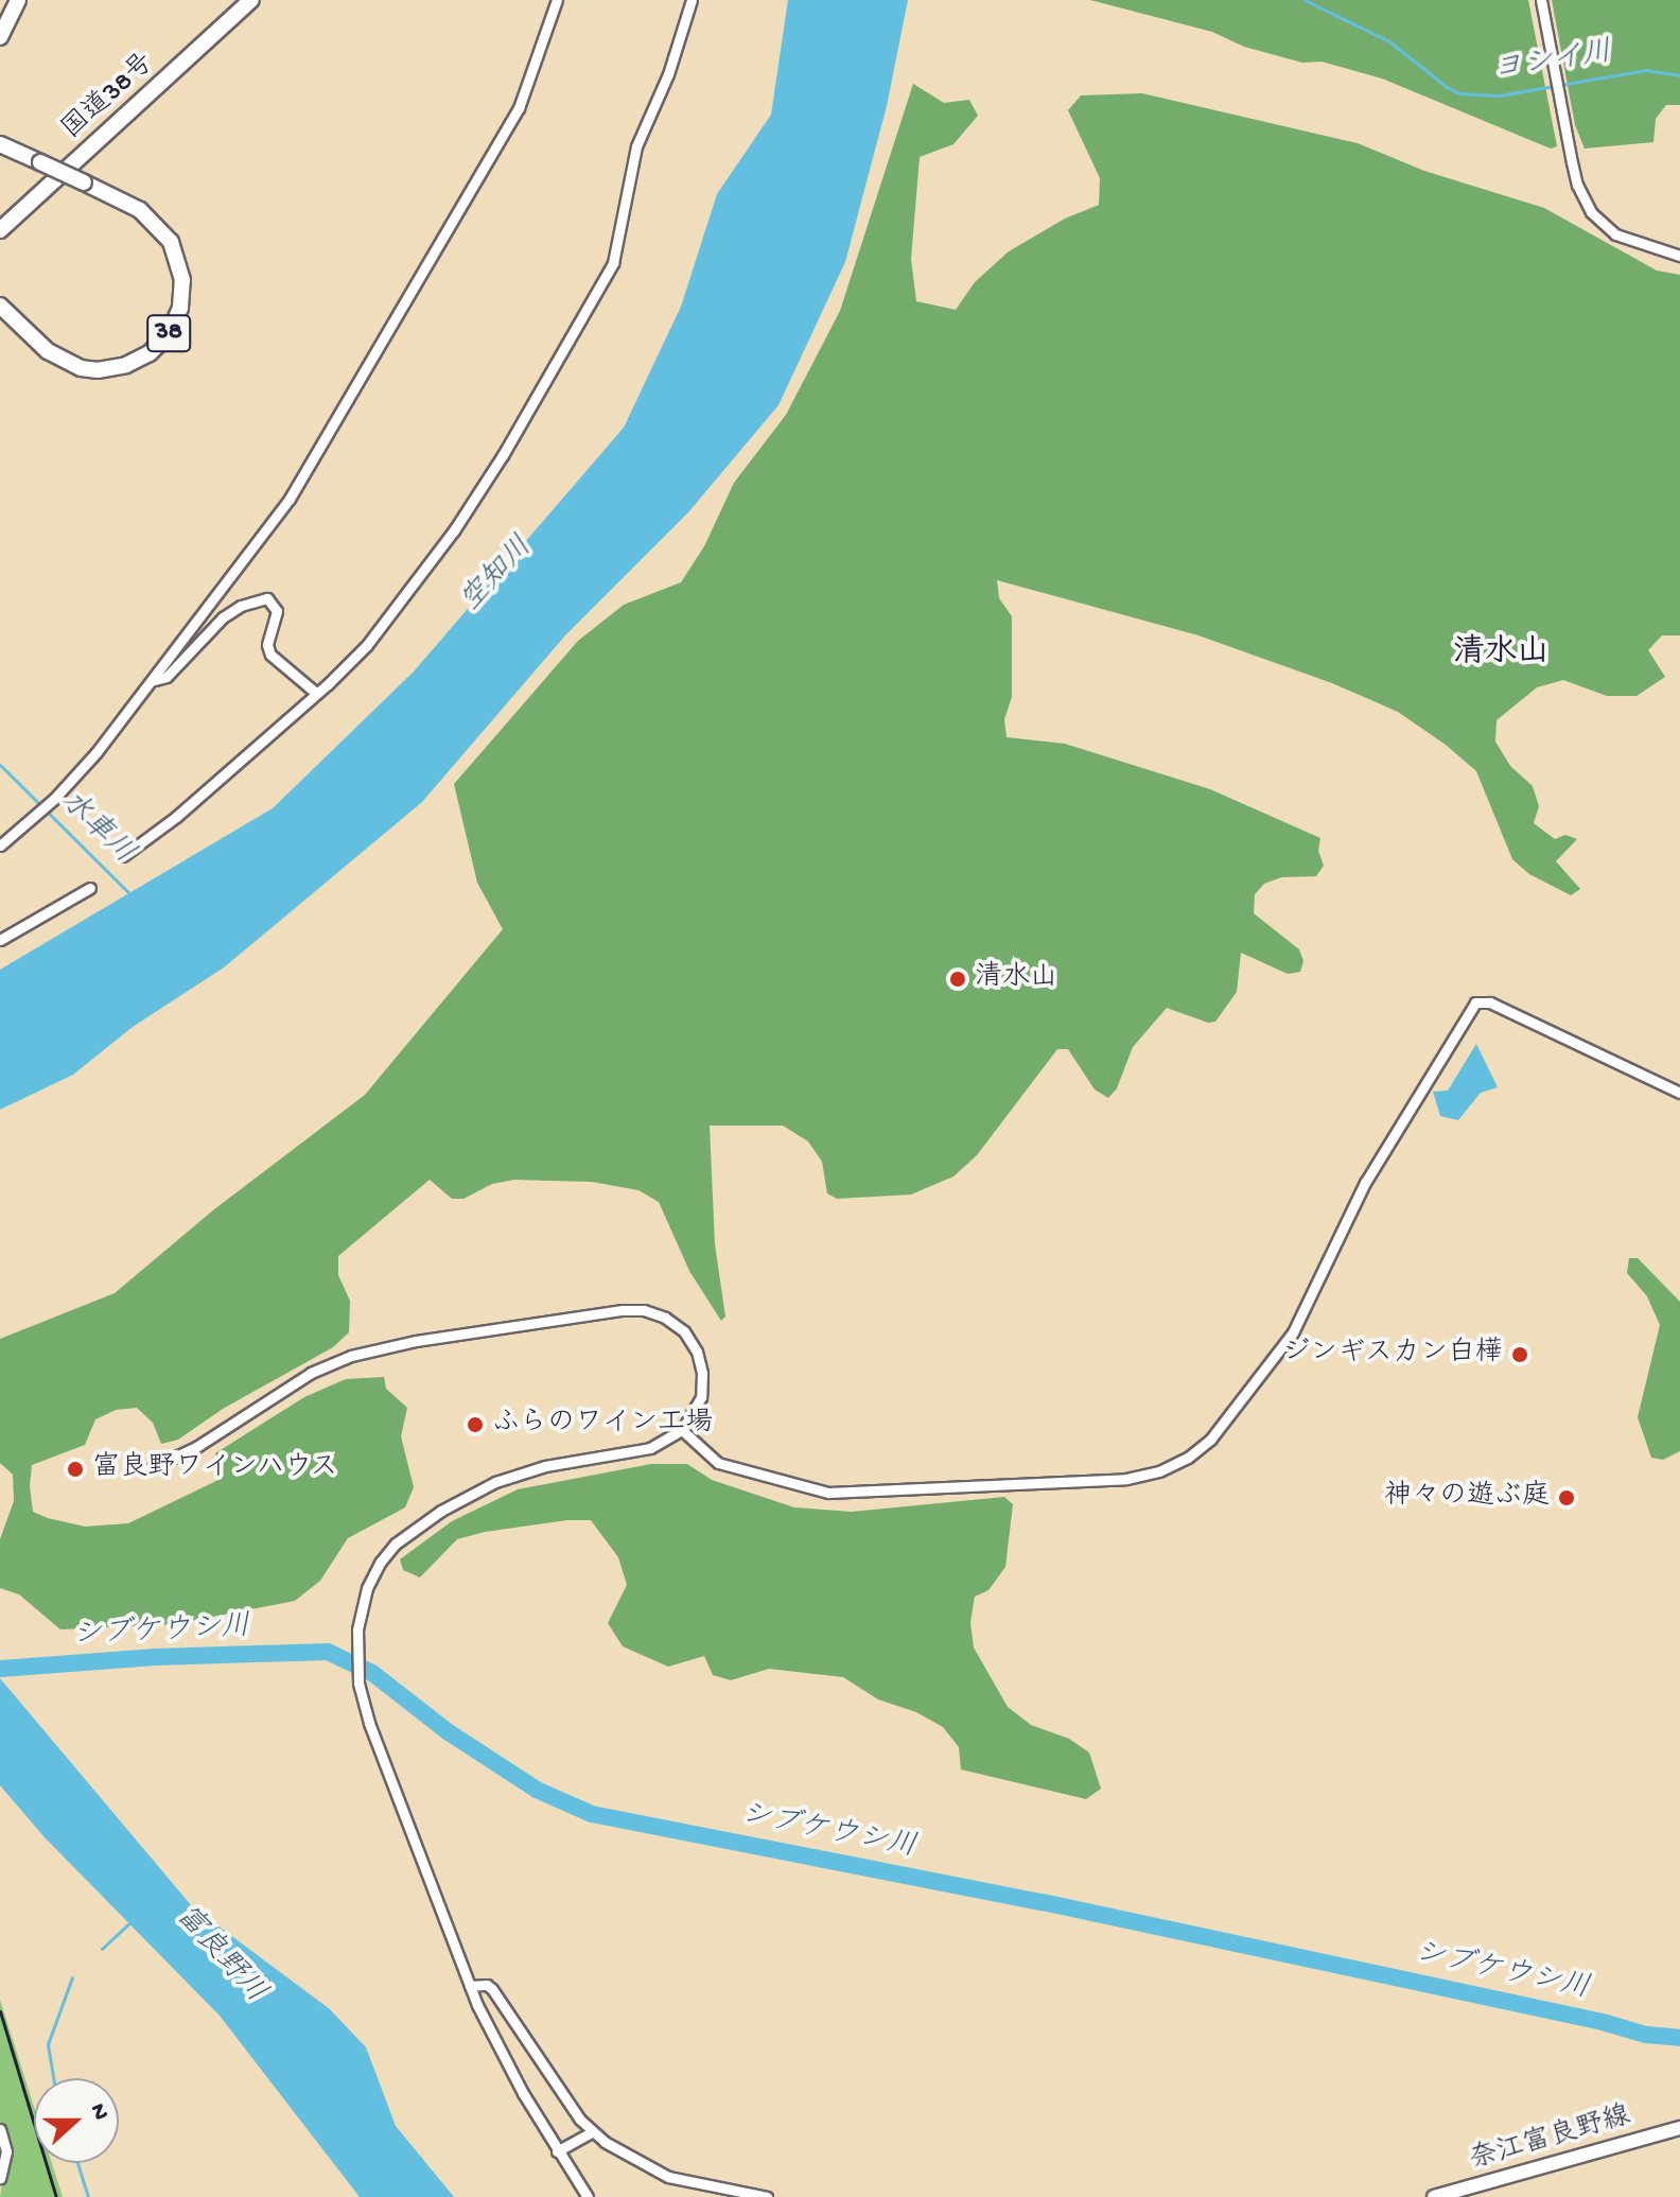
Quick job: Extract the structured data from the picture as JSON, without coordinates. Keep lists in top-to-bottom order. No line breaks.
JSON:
{"streets":{"highway":["国道38号","38"],"main road":["奈江富良野線"]},"districts":["清水山"],"water":["ヨシイ川","空知川","水車川","シブケウシ川","富良野川"],"places":["清水山","ジンギスカン白樺","ふらのワイン工場","富良野ワインハウス","神々の遊ぶ庭"],"north":"right"}
